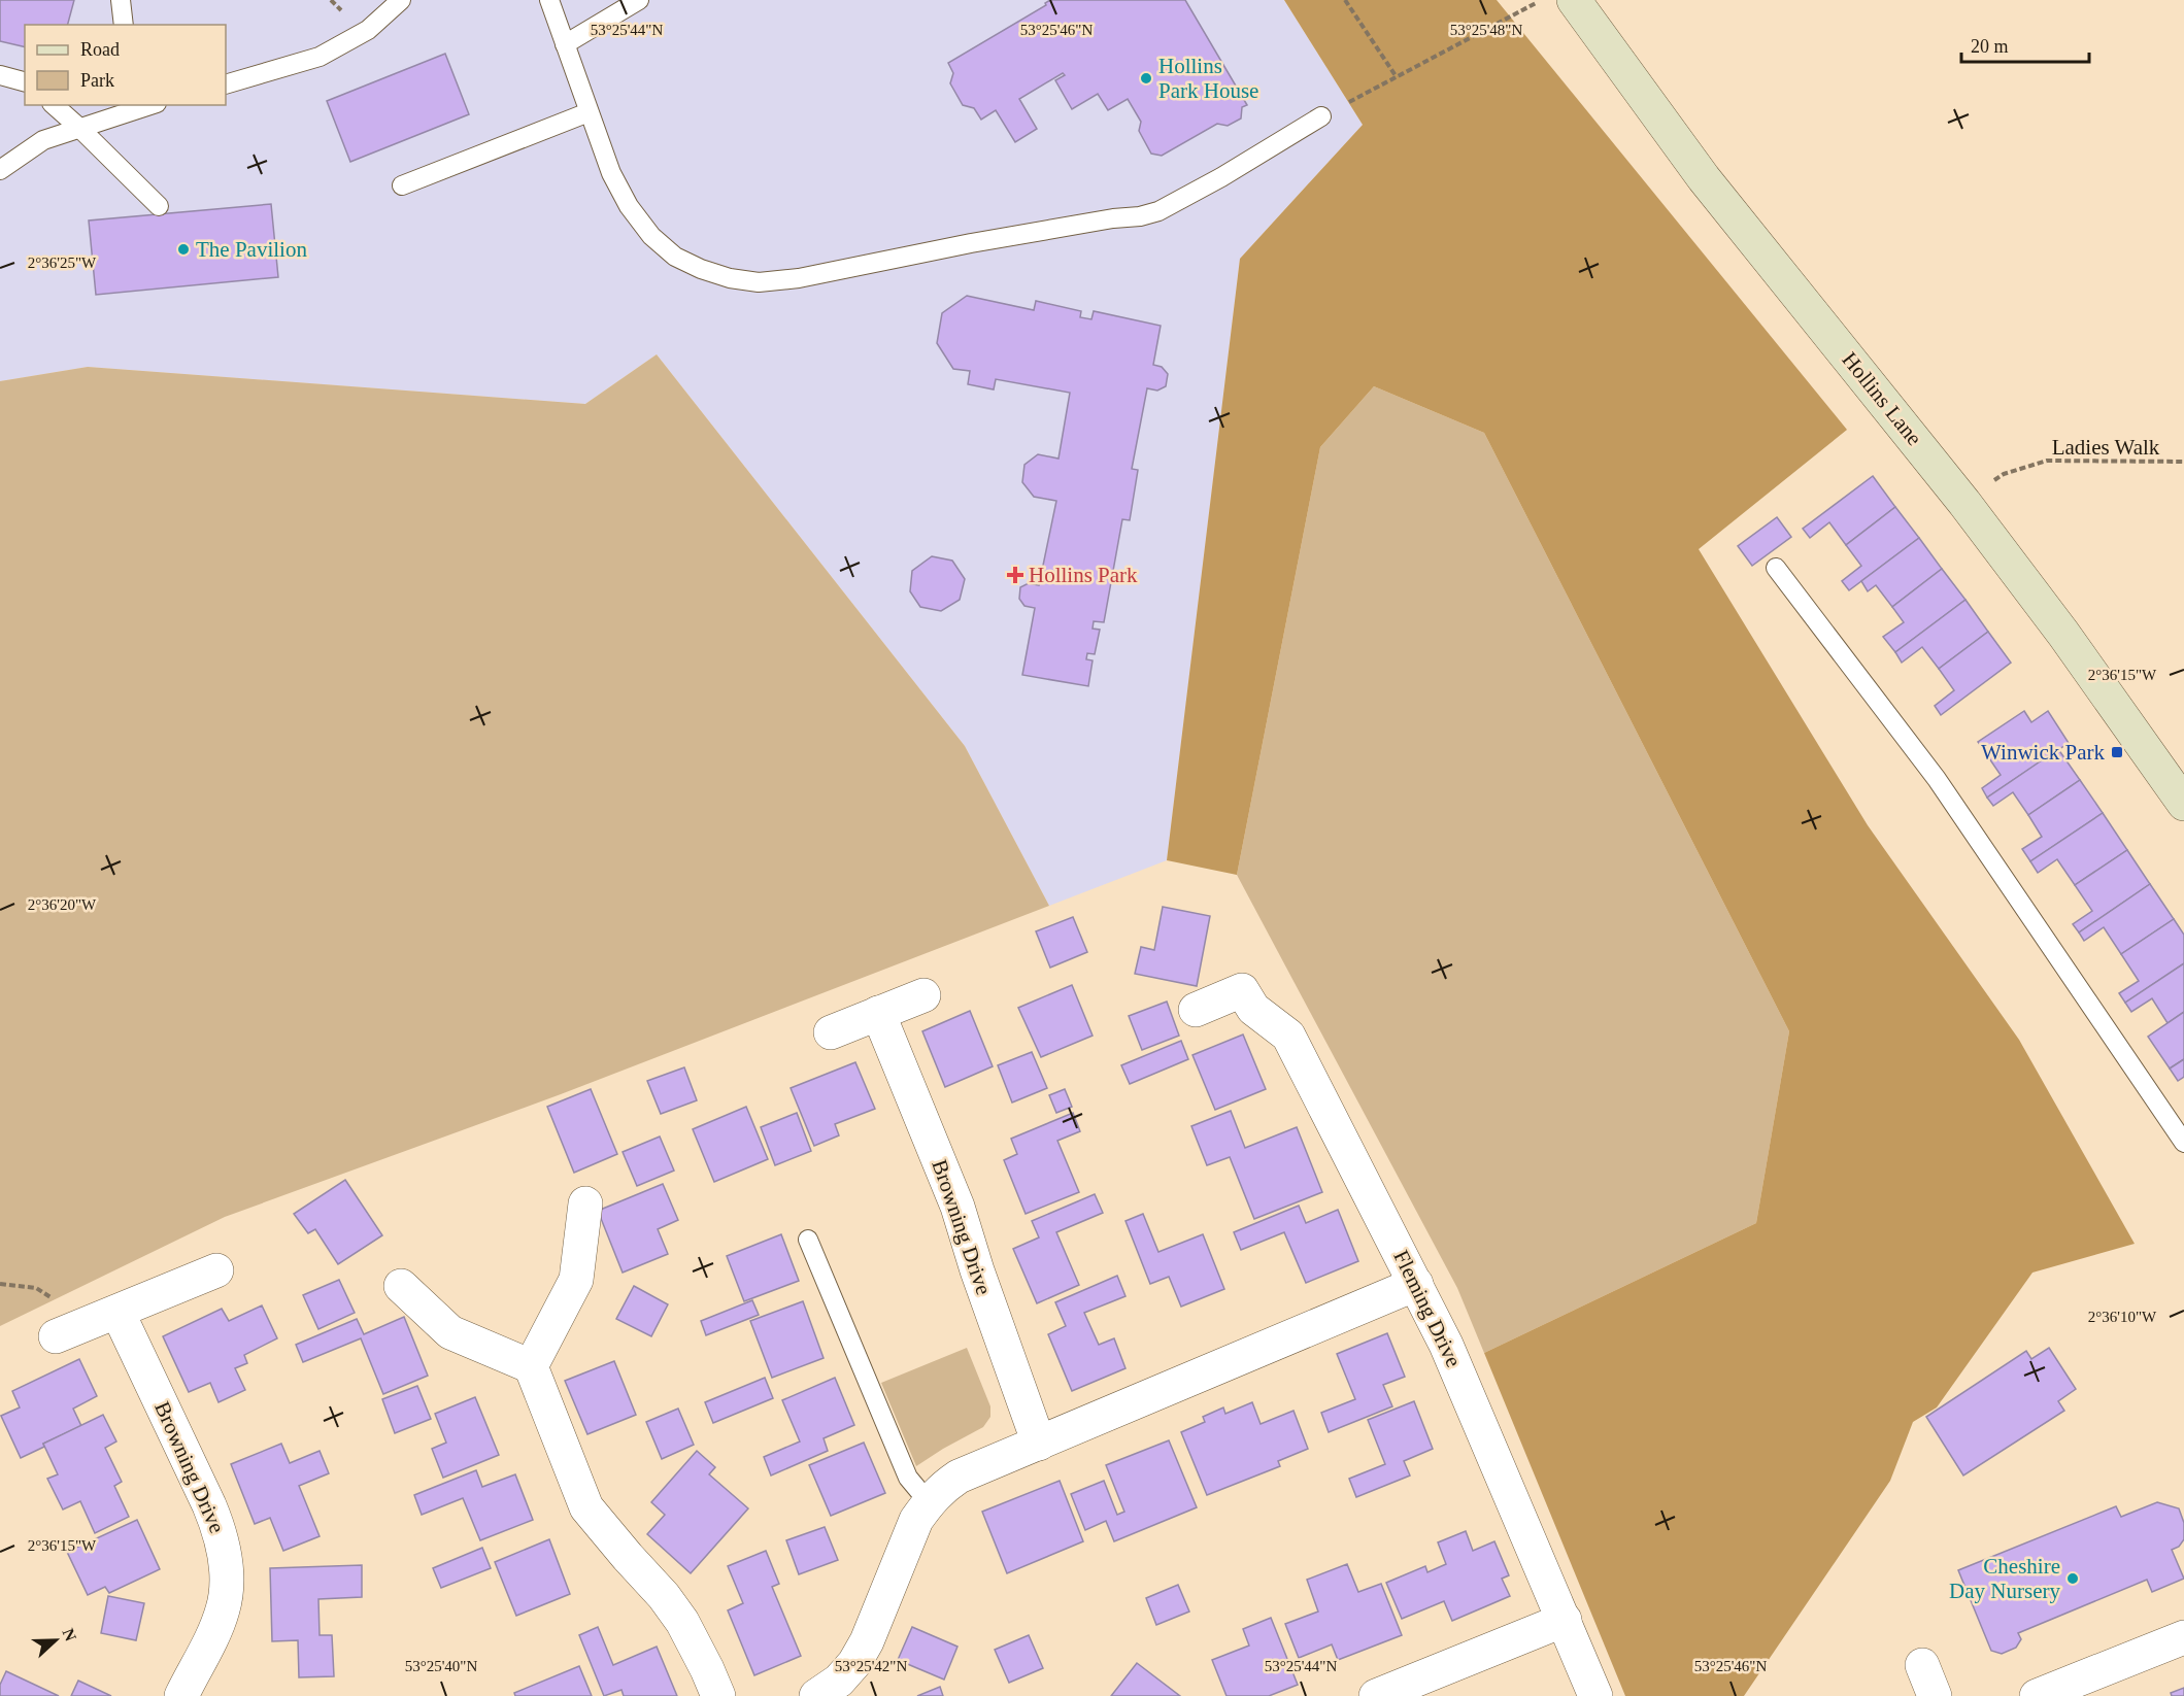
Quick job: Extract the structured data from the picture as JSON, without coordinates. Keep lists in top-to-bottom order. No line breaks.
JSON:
{"streets":{"street":["Hollins Lane","Browning Drive","Fleming Drive"],"path":["Ladies Walk"]},"crossings":[["Hollins Lane","Ladies Walk"]],"places":{"other":["Hollins Park House","The Pavilion","Cheshire Day Nursery"],"health":["Hollins Park"],"transit":["Winwick Park"]},"legend":["Road","Park"],"scale_bar":"20 m","north":"right","coordinates":["53°25'44\"N","53°25'46\"N","53°25'48\"N","2°36'25\"W","2°36'15\"W","2°36'20\"W","2°36'10\"W","53°25'40\"N","53°25'42\"N"]}
